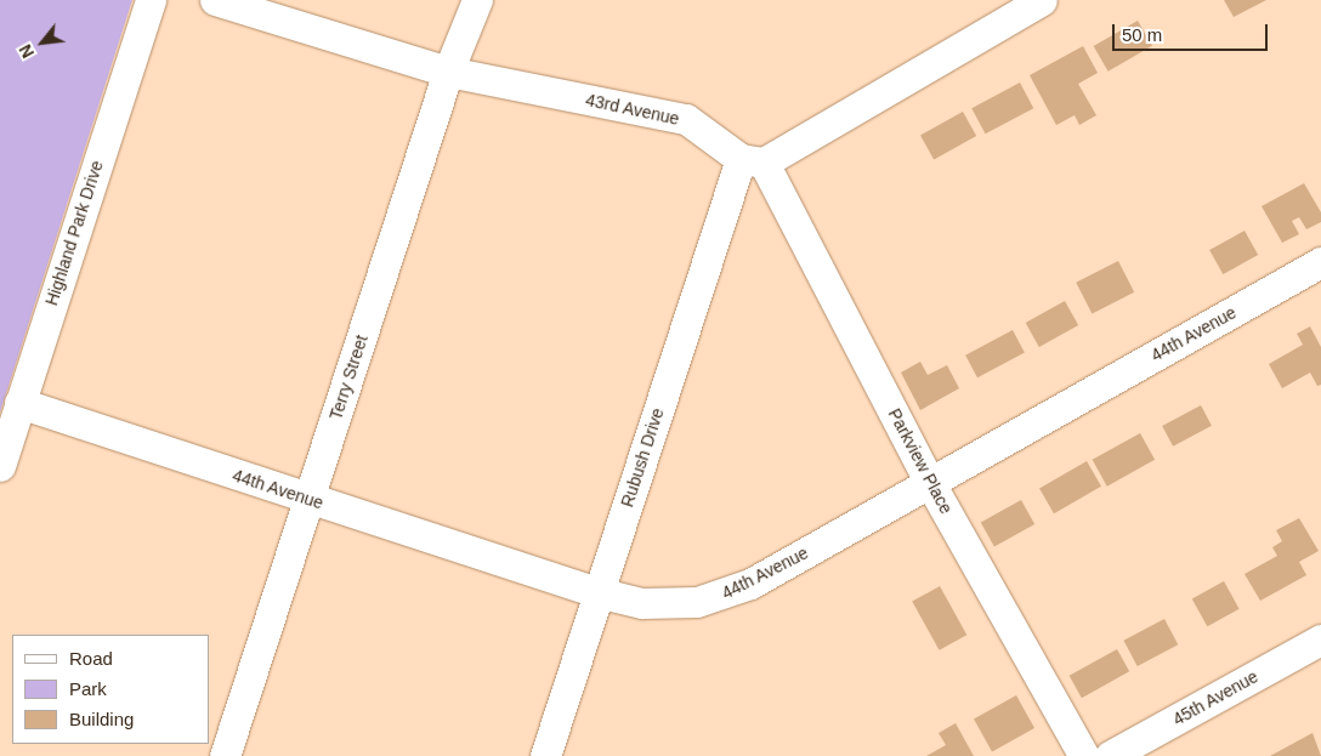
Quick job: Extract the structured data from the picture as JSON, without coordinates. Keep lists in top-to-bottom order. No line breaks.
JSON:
{"streets":{"street":["43rd Avenue","Highland Park Drive","44th Avenue","Terry Street","Rubush Drive","Parkview Place","45th Avenue"]},"crossings":[["43rd Avenue","Terry Street"],["43rd Avenue","Rubush Drive"],["43rd Avenue","Parkview Place"],["Highland Park Drive","44th Avenue"],["44th Avenue","Terry Street"],["44th Avenue","Rubush Drive"],["44th Avenue","Parkview Place"],["Rubush Drive","Parkview Place"]],"legend":["Road","Park","Building"],"scale_bar":"50 m","north":"bottom left"}
